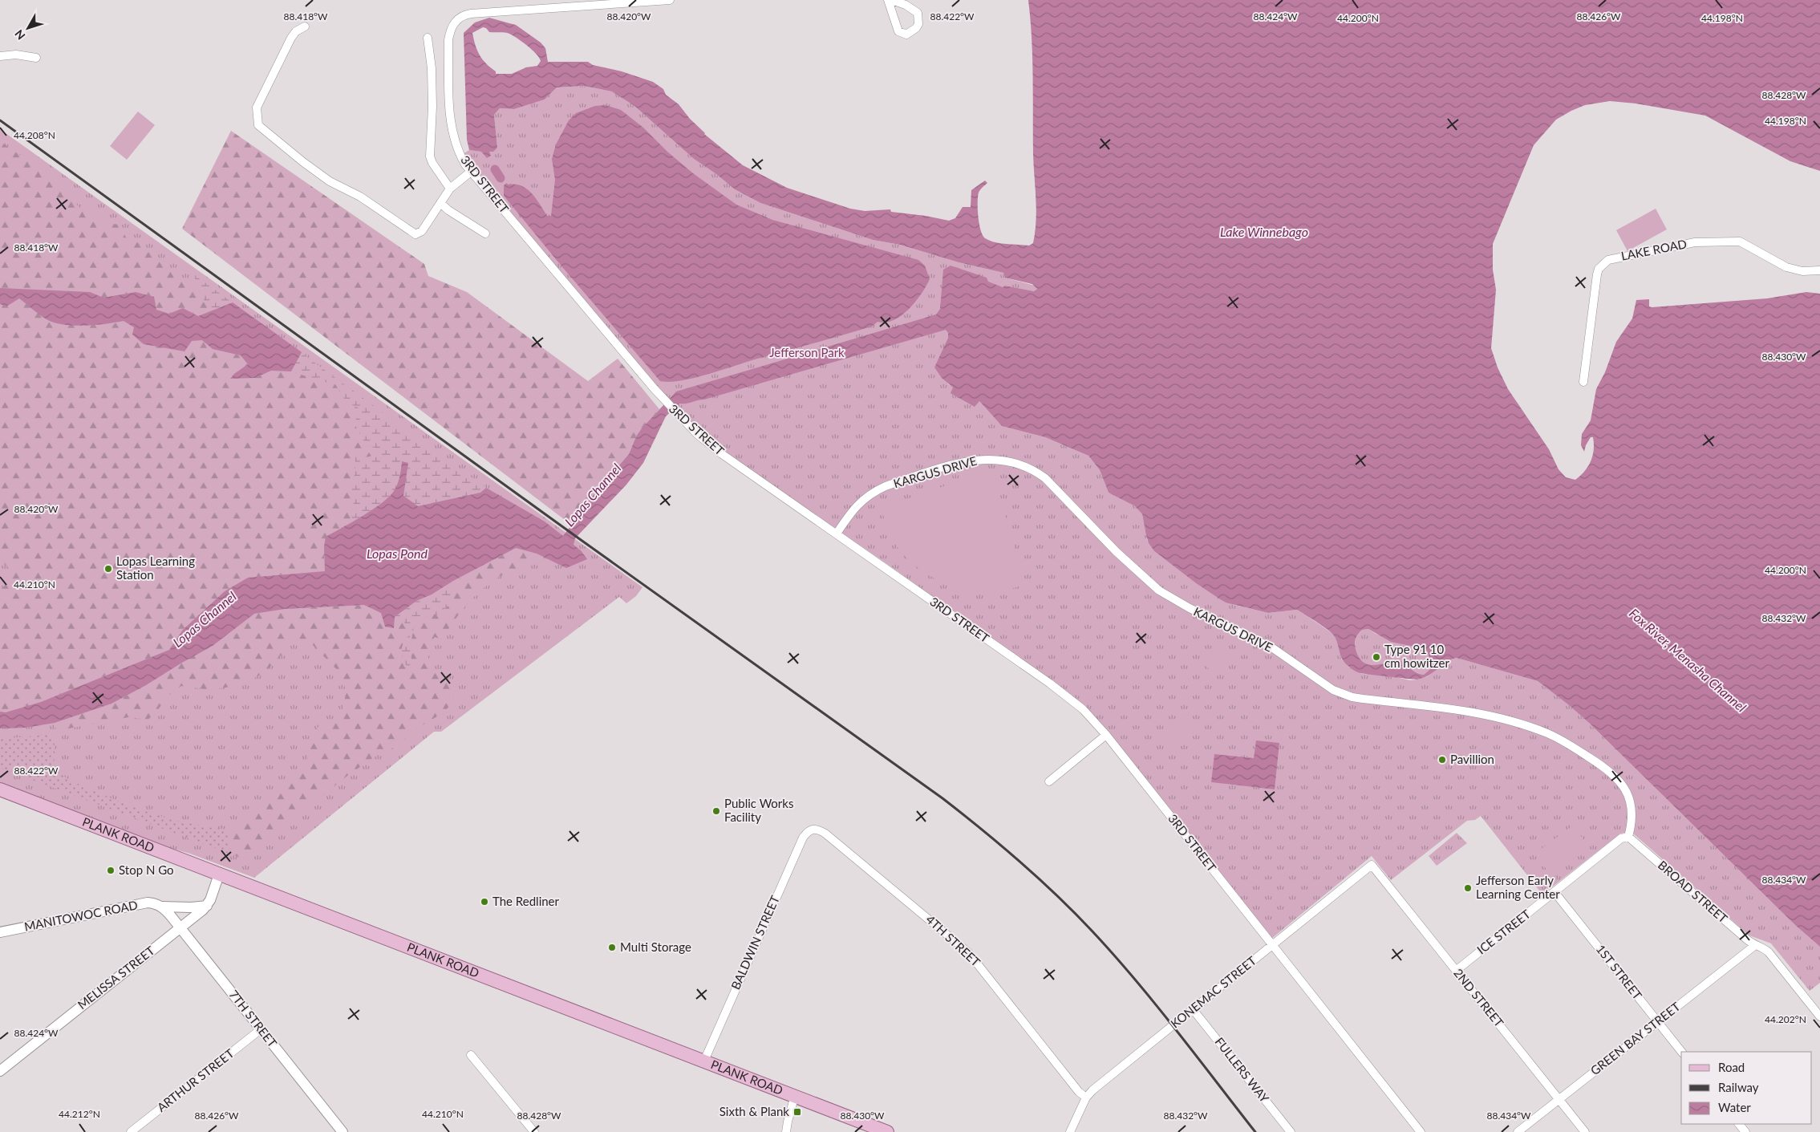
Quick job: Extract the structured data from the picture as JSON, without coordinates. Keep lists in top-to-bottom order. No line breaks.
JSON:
{"streets":{"main road":["PLANK ROAD"],"street":["3RD STREET","LAKE ROAD","KARGUS DRIVE","BROAD STREET","MANITOWOC ROAD","ICE STREET","4TH STREET","BALDWIN STREET","1ST STREET","MELISSA STREET","KONEMAC STREET","2ND STREET","7TH STREET","GREEN BAY STREET","FULLERS WAY","ARTHUR STREET"]},"crossings":[["3RD STREET","KARGUS DRIVE"],["3RD STREET","KONEMAC STREET"],["KARGUS DRIVE","BROAD STREET"],["KARGUS DRIVE","ICE STREET"],["PLANK ROAD","BALDWIN STREET"],["BROAD STREET","ICE STREET"],["BROAD STREET","GREEN BAY STREET"],["MANITOWOC ROAD","MELISSA STREET"],["MANITOWOC ROAD","7TH STREET"],["ICE STREET","1ST STREET"],["ICE STREET","2ND STREET"],["4TH STREET","BALDWIN STREET"],["4TH STREET","KONEMAC STREET"],["1ST STREET","GREEN BAY STREET"],["MELISSA STREET","7TH STREET"],["KONEMAC STREET","2ND STREET"],["KONEMAC STREET","FULLERS WAY"],["2ND STREET","GREEN BAY STREET"],["7TH STREET","ARTHUR STREET"]],"water":["Lake Winnebago","Lopas Channel","Lopas Pond","Fox River, Menasha Channel"],"parks":["Jefferson Park"],"places":{"other":["Lopas Learning Station","Type 91 10 cm howitzer","Pavillion","Public Works Facility","Stop N Go","Jefferson Early Learning Center","The Redliner","Multi Storage"],"transit":["Sixth & Plank"]},"legend":["Road","Railway","Water"],"north":"bottom left","coordinates":["88.418°W","88.420°W","88.422°W","88.424°W","88.426°W","44.200°N","44.198°N","88.428°W","44.208°N","88.430°W","44.210°N","88.432°W","88.434°W","44.202°N","44.212°N"]}
